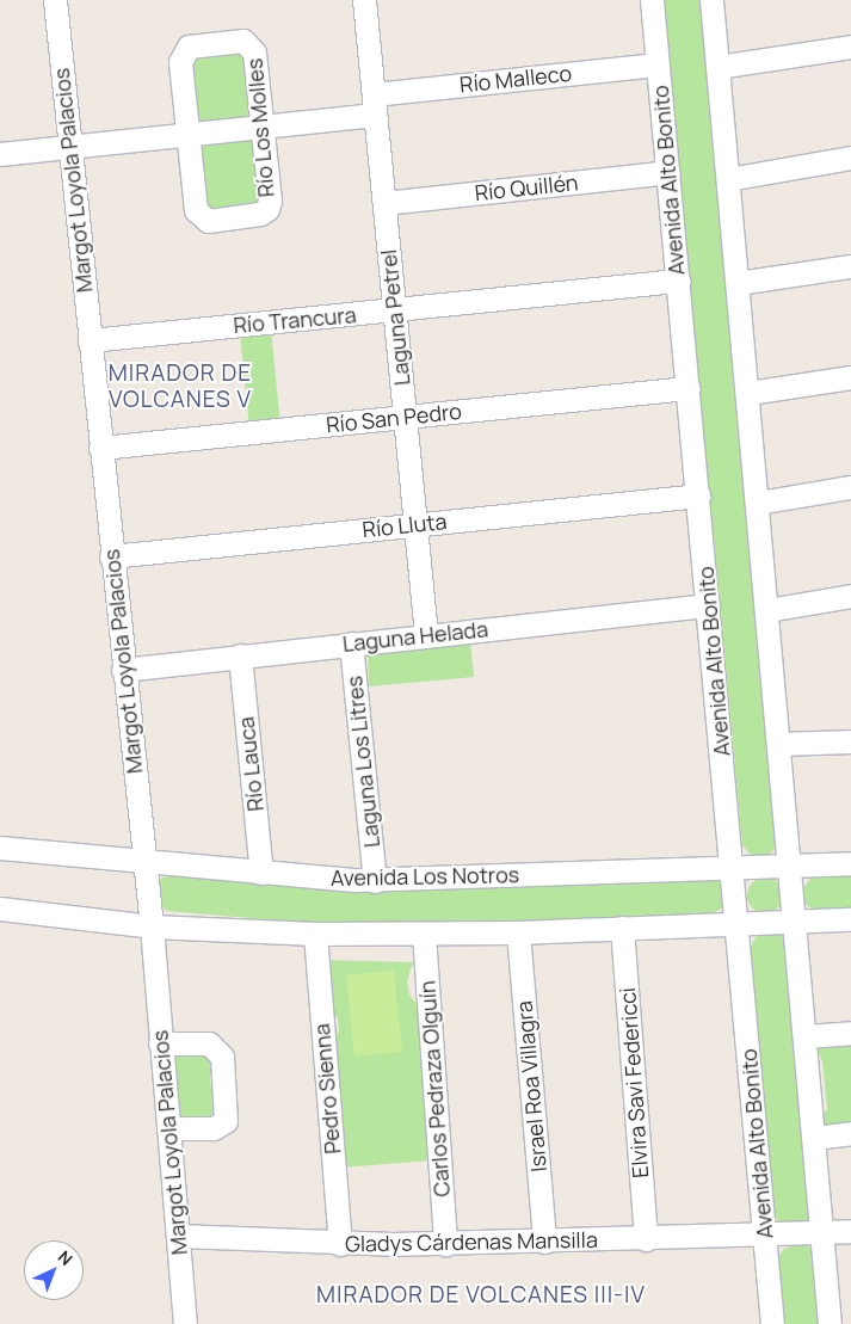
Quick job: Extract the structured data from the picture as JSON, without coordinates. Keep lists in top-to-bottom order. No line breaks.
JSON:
{"streets":{"street":["Río Malleco","Río Los Molles","Margot Loyola Palacios","Avenida Alto Bonito","Río Quillén","Laguna Petrel","Río Trancura","Río San Pedro","Río Lluta","Laguna Helada","Laguna Los Litres","Río Lauca","Avenida Los Notros","Elvira Savi Federicci","Israel Roa Villagra","Pedro Sienna","Carlos Pedraza Olguín","Gladys Cárdenas Mansilla"]},"crossings":[["Río Malleco","Río Los Molles"],["Río Malleco","Margot Loyola Palacios"],["Río Malleco","Avenida Alto Bonito"],["Río Malleco","Laguna Petrel"],["Margot Loyola Palacios","Río Trancura"],["Margot Loyola Palacios","Río San Pedro"],["Margot Loyola Palacios","Río Lluta"],["Margot Loyola Palacios","Laguna Helada"],["Margot Loyola Palacios","Avenida Los Notros"],["Margot Loyola Palacios","Gladys Cárdenas Mansilla"],["Avenida Alto Bonito","Río Quillén"],["Avenida Alto Bonito","Río Trancura"],["Avenida Alto Bonito","Río San Pedro"],["Avenida Alto Bonito","Río Lluta"],["Avenida Alto Bonito","Laguna Helada"],["Avenida Alto Bonito","Avenida Los Notros"],["Avenida Alto Bonito","Gladys Cárdenas Mansilla"],["Río Quillén","Laguna Petrel"],["Laguna Petrel","Río Trancura"],["Laguna Petrel","Río San Pedro"],["Laguna Petrel","Río Lluta"],["Laguna Petrel","Laguna Helada"],["Laguna Helada","Laguna Los Litres"],["Laguna Helada","Río Lauca"],["Laguna Los Litres","Avenida Los Notros"],["Río Lauca","Avenida Los Notros"],["Elvira Savi Federicci","Gladys Cárdenas Mansilla"],["Israel Roa Villagra","Gladys Cárdenas Mansilla"],["Pedro Sienna","Gladys Cárdenas Mansilla"],["Carlos Pedraza Olguín","Gladys Cárdenas Mansilla"]],"districts":["MIRADOR DE VOLCANES V","MIRADOR DE VOLCANES III-IV"],"north":"top right"}
